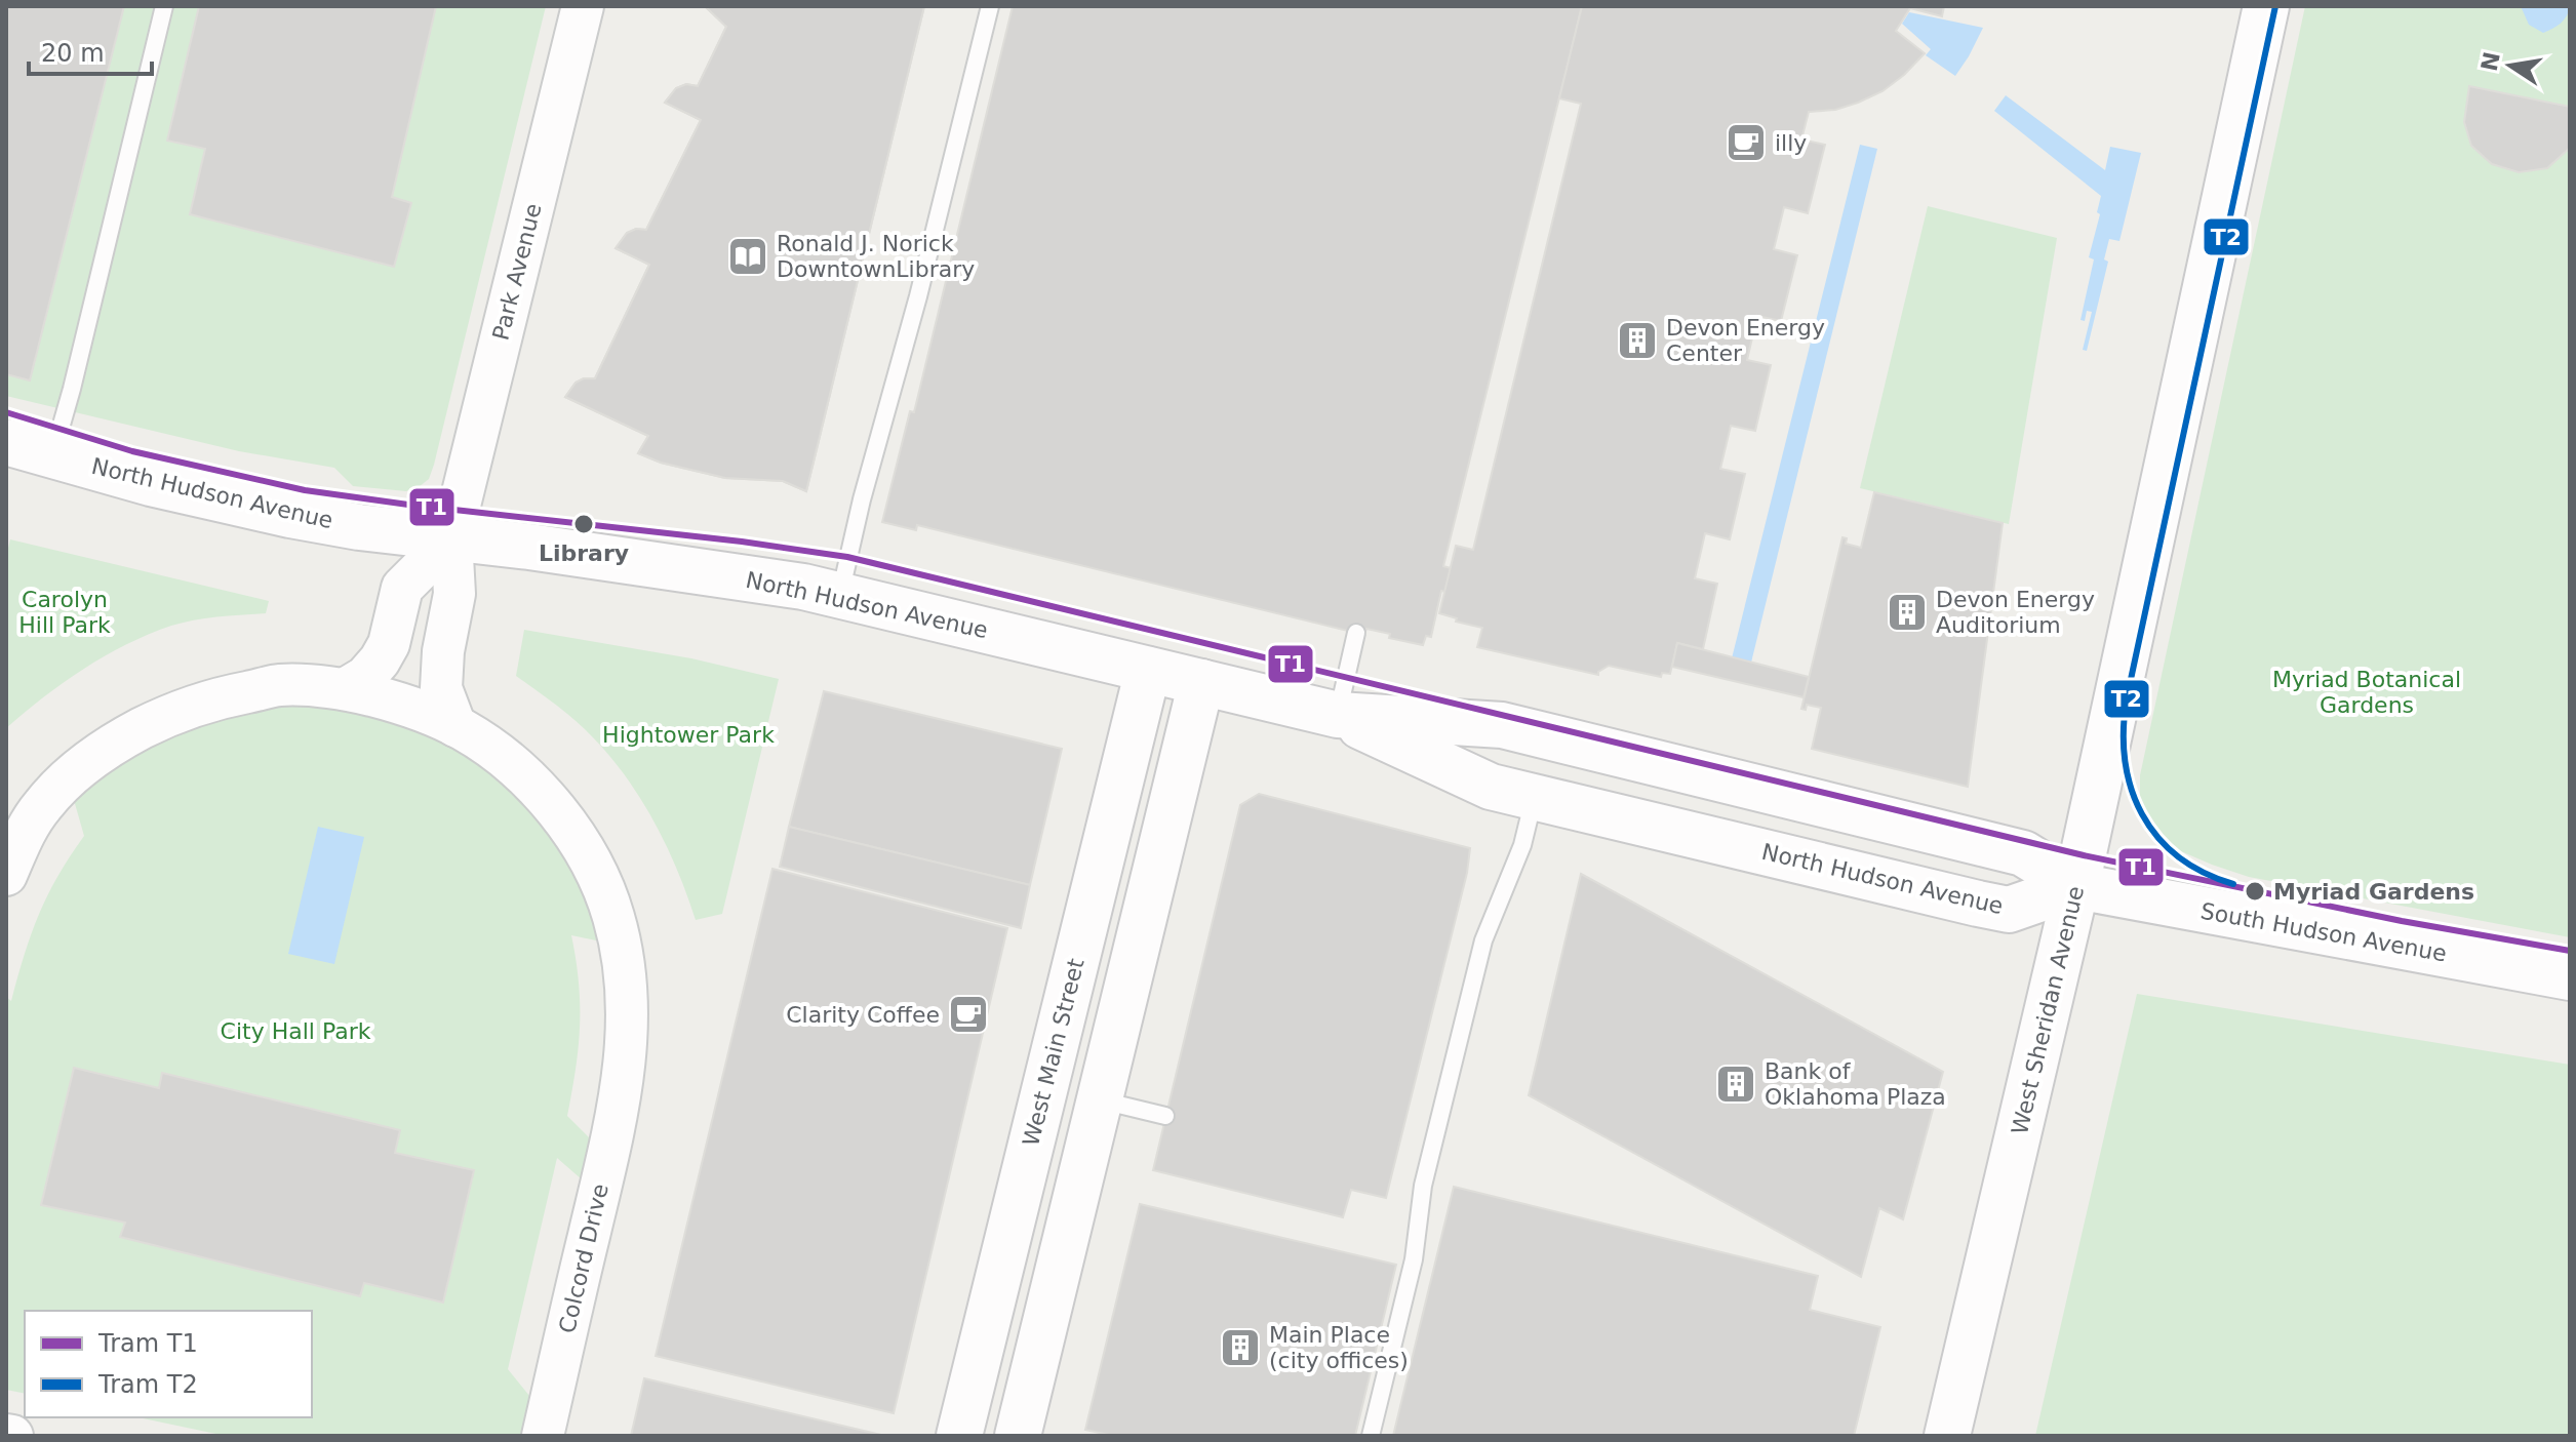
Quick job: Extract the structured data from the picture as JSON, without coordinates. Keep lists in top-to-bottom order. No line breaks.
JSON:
{"streets":{"main road":["North Hudson Avenue","South Hudson Avenue","West Sheridan Avenue","West Main Street"],"street":["Park Avenue","Colcord Drive"]},"crossings":[["Park Avenue","North Hudson Avenue"],["Park Avenue","Colcord Drive"],["North Hudson Avenue","South Hudson Avenue"],["North Hudson Avenue","West Sheridan Avenue"],["North Hudson Avenue","West Main Street"],["South Hudson Avenue","West Sheridan Avenue"]],"parks":["Carolyn Hill Park","Myriad Botanical Gardens","Hightower Park","City Hall Park"],"places":{"cafe":["illy","Clarity Coffee"],"library":["Ronald J. Norick DowntownLibrary"],"building":["Devon Energy Center","Devon Energy Auditorium","Bank of Oklahoma Plaza","Main Place (city offices)"],"other":["Library","Myriad Gardens"]},"lines":["tram line T2","tram line T1"],"legend":["Tram T1","Tram T2"],"scale_bar":"20 m","north":"left"}
